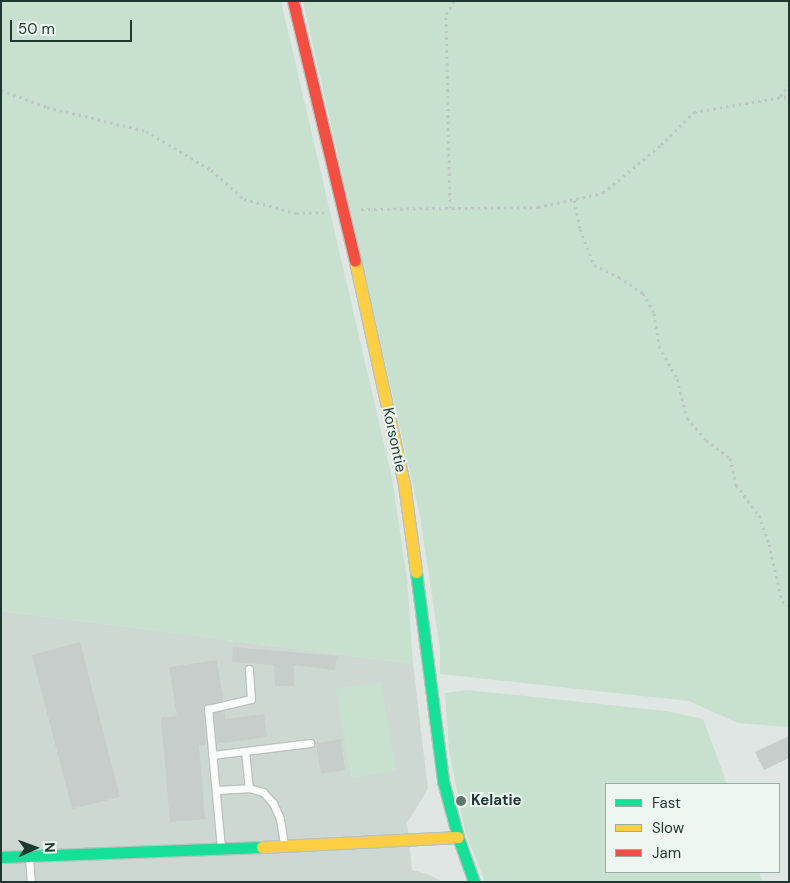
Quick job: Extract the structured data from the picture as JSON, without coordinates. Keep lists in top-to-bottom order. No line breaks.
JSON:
{"streets":{"main road":["Korsontie"]},"places":["Kelatie"],"legend":["Fast","Slow","Jam"],"scale_bar":"50 m","north":"right"}
